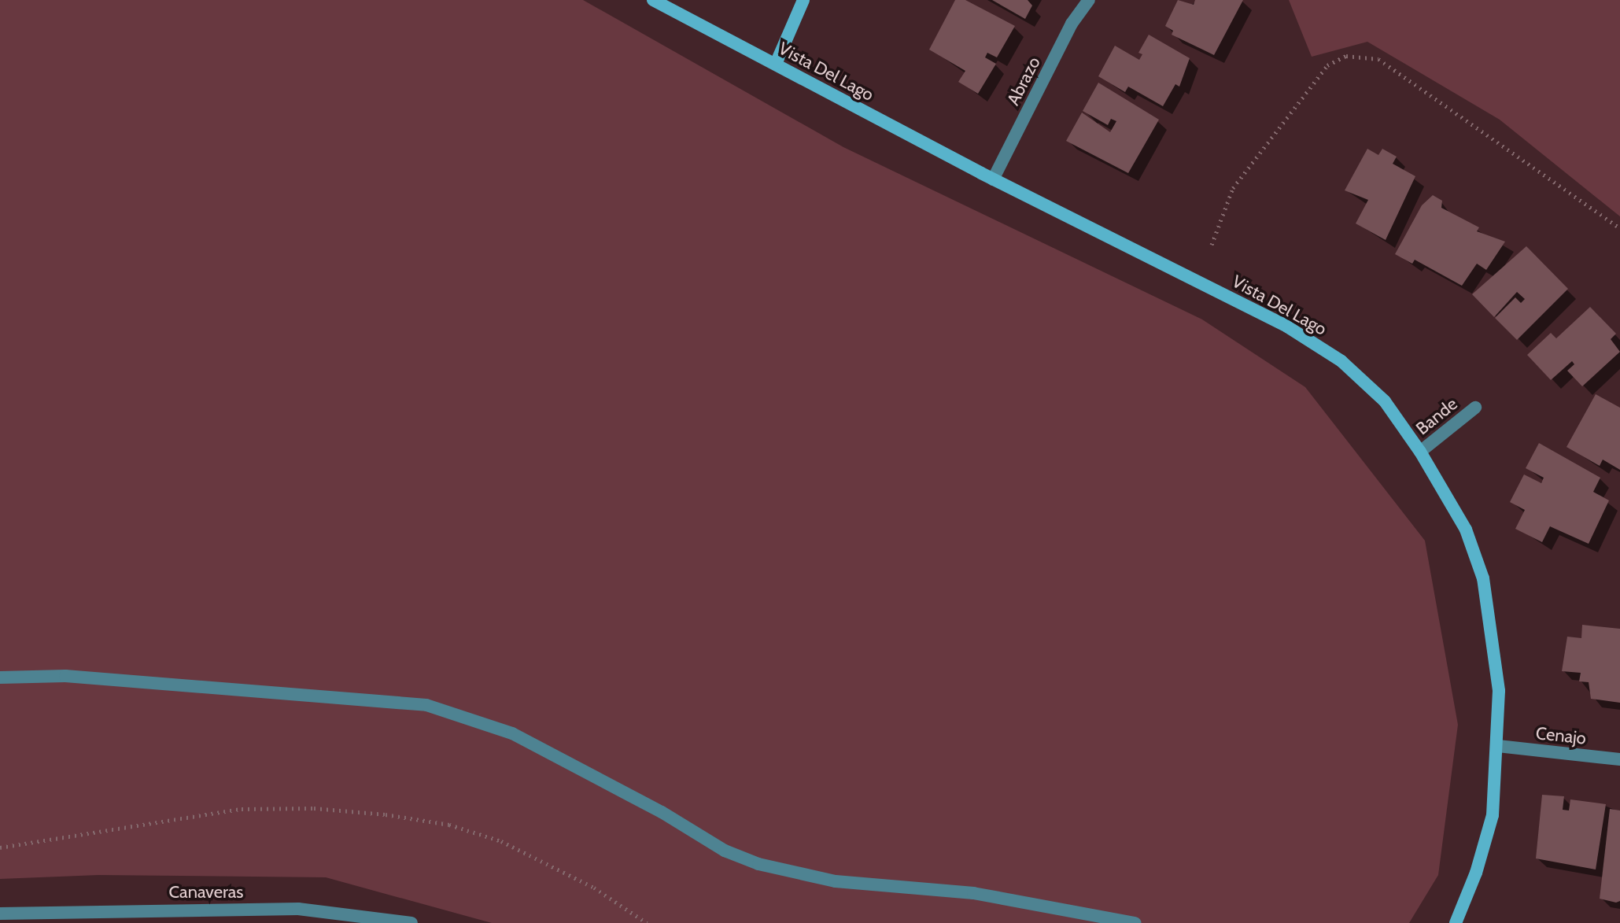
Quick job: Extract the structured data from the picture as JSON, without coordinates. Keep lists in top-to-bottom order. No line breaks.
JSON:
{"streets":{"street":["Vista Del Lago","Abrazo","Bande","Cenajo","Canaveras"]},"crossings":[["Vista Del Lago","Abrazo"],["Vista Del Lago","Bande"],["Vista Del Lago","Cenajo"]]}
